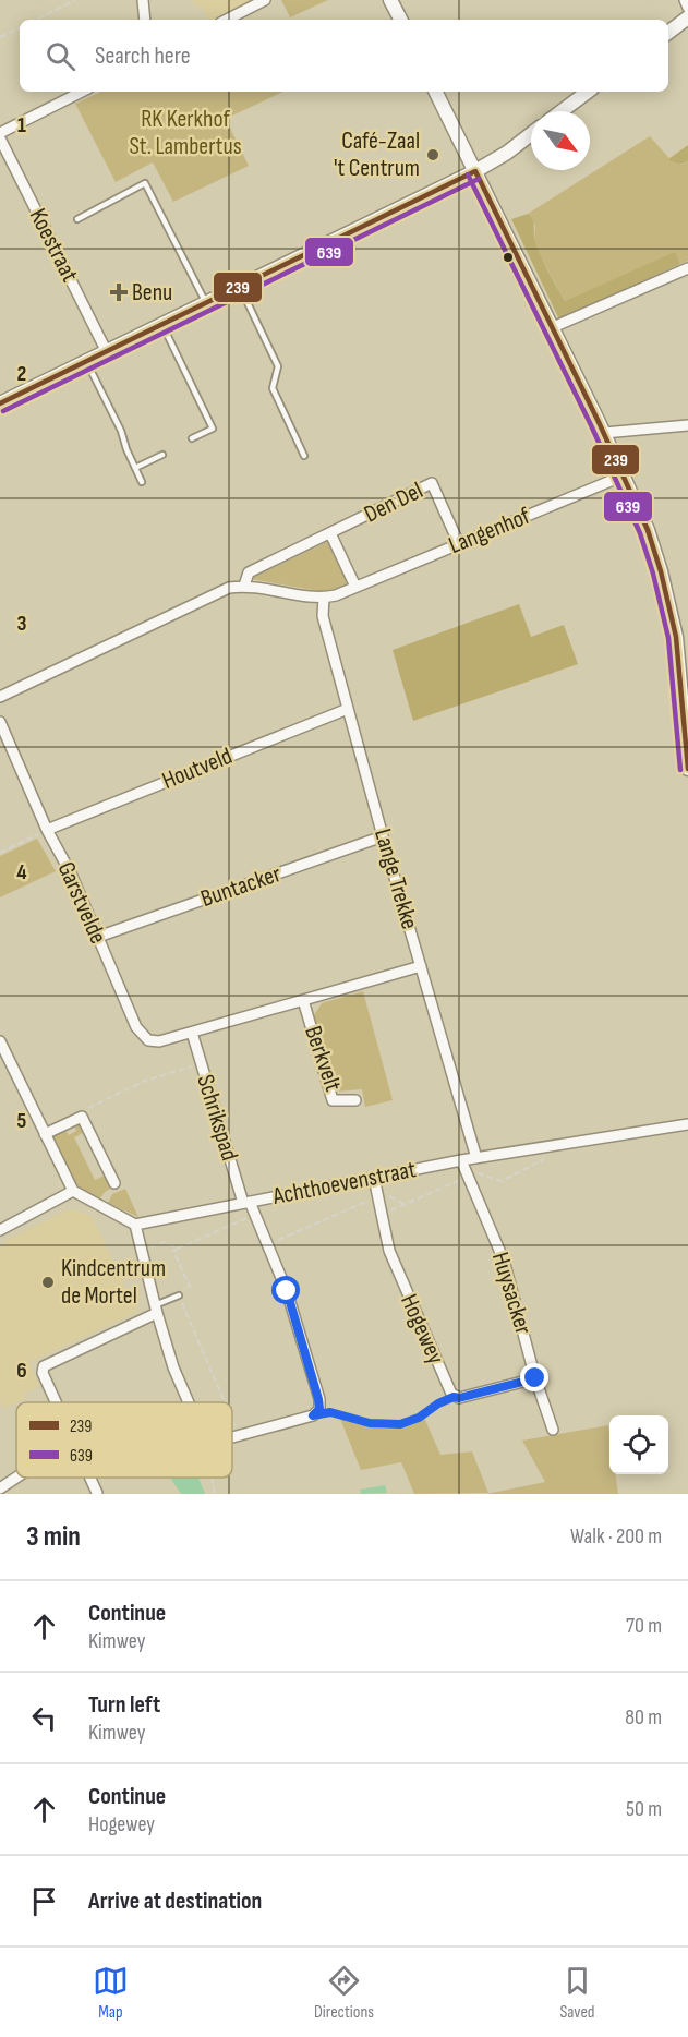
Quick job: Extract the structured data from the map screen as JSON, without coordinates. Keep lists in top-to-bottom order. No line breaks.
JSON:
{"streets":{"street":["Koestraat","Den Del","Langenhof","Houtveld","Lange Trekke","Buntacker","Garstvelde","Berkvelt","Schrikspad","Achthoevenstraat","Huysacker","Hogewey"]},"crossings":[["Den Del","Langenhof"],["Langenhof","Lange Trekke"],["Houtveld","Lange Trekke"],["Houtveld","Garstvelde"],["Lange Trekke","Buntacker"],["Lange Trekke","Berkvelt"],["Lange Trekke","Achthoevenstraat"],["Buntacker","Garstvelde"],["Garstvelde","Berkvelt"],["Garstvelde","Schrikspad"],["Berkvelt","Schrikspad"],["Schrikspad","Achthoevenstraat"],["Achthoevenstraat","Huysacker"],["Achthoevenstraat","Hogewey"]],"parks":["RK Kerkhof St. Lambertus"],"places":{"other":["Café-Zaal 't Centrum","Kindcentrum de Mortel"],"health":["Benu"]},"lines":["transit line 239","transit line 639"],"legend":["239","639"],"north":"bottom right","page":{"search":"Search here","heading":["3 min","Walk · 200 m"],"list":[["Continue","Kimwey","70 m"],["Turn left","Kimwey","80 m"],["Continue","Hogewey","50 m"],"Arrive at destination"],"nav":["Map","Directions","Saved"]},"grid":{"rows":["1","2","3","4","5","6"]}}
